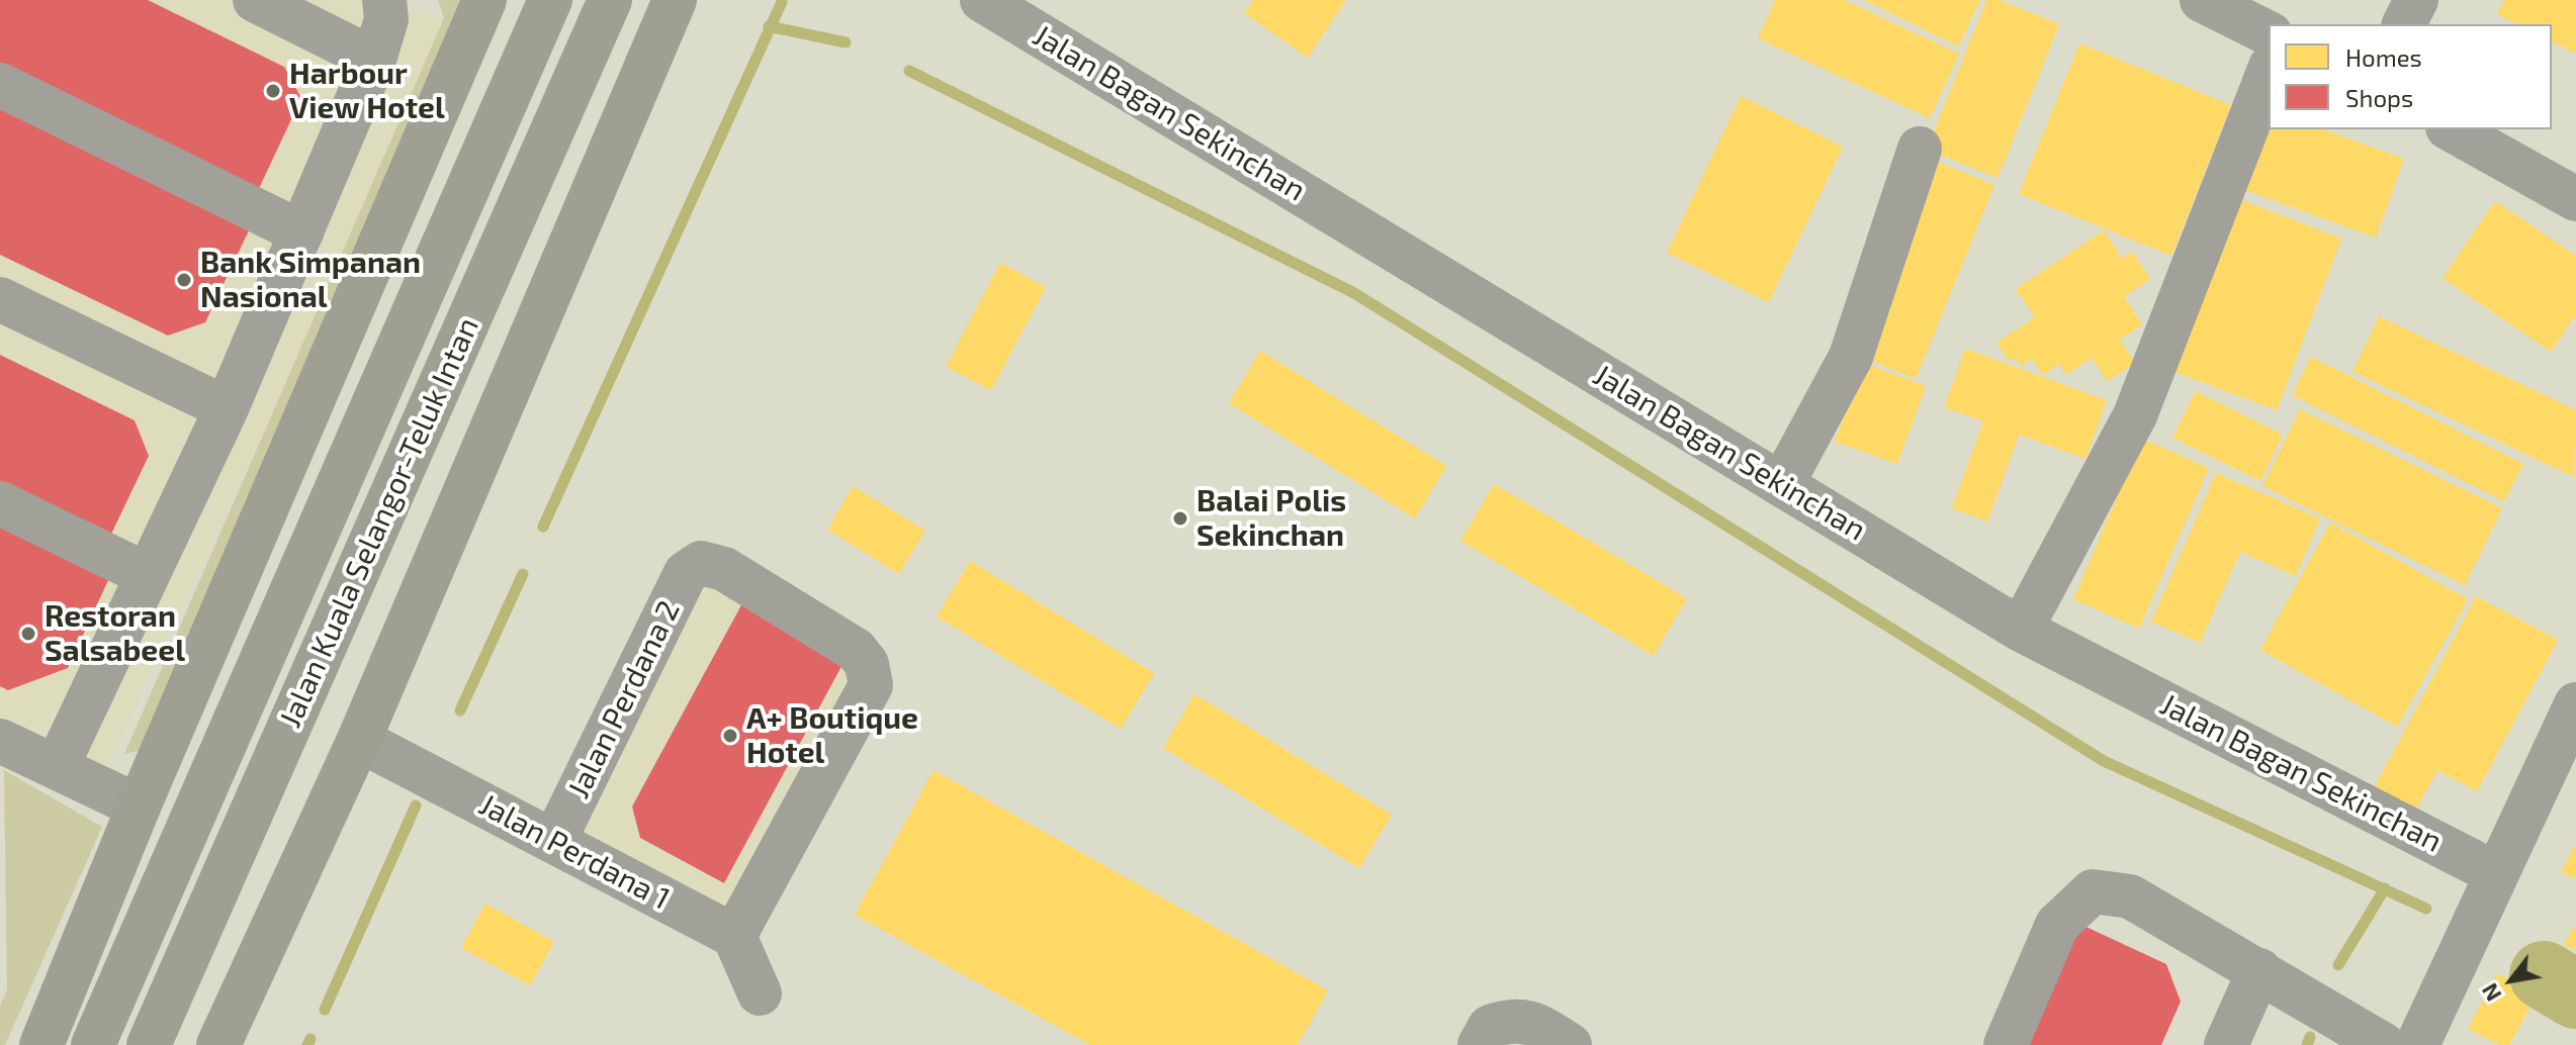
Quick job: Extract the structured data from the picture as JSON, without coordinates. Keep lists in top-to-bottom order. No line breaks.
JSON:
{"streets":{"highway":["Jalan Kuala Selangor-Teluk Intan"],"street":["Jalan Bagan Sekinchan","Jalan Perdana 2","Jalan Perdana 1"]},"crossings":[["Jalan Kuala Selangor-Teluk Intan","Jalan Perdana 1"],["Jalan Perdana 2","Jalan Perdana 1"]],"places":["Harbour View Hotel","Bank Simpanan Nasional","Balai Polis Sekinchan","Restoran Salsabeel","A+ Boutique Hotel"],"legend":["Homes","Shops"],"north":"bottom left"}
